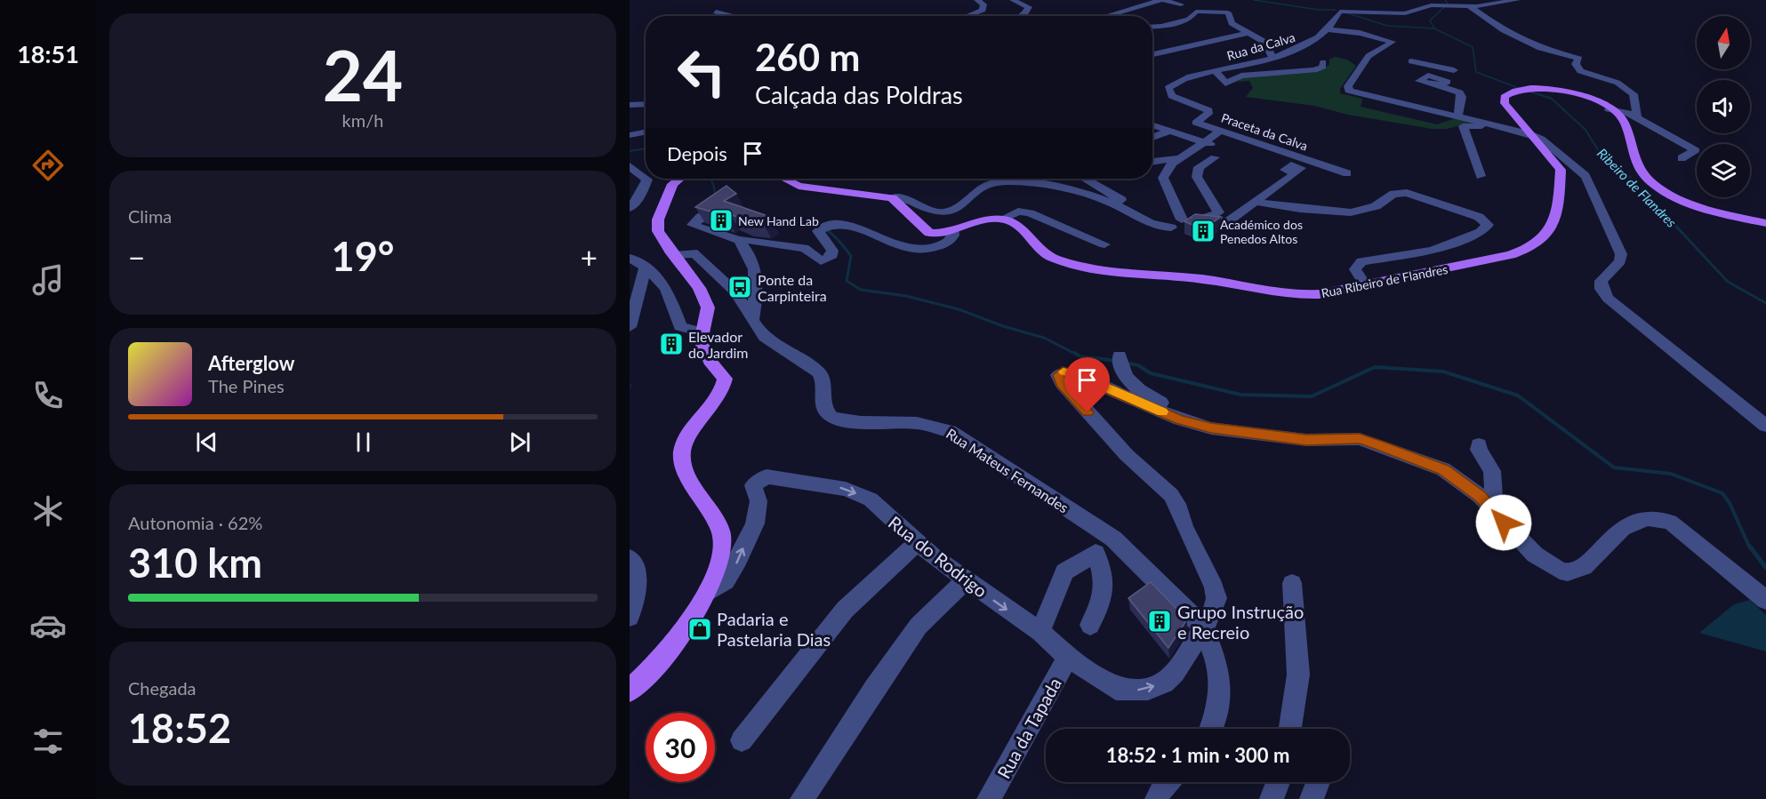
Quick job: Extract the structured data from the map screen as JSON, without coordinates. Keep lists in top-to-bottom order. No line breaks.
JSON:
{"streets":{"main road":["Rua Ribeiro de Flandres"],"street":["Rua da Calva","Praceta da Calva","Rua Mateus Fernandes","Rua do Rodrigo","Rua da Tapada"]},"crossings":[["Rua da Calva","Praceta da Calva"],["Rua Mateus Fernandes","Rua do Rodrigo"],["Rua do Rodrigo","Rua da Tapada"]],"water":["Ribeiro de Flandres"],"places":{"building":["New Hand Lab","Académico dos Penedos Altos","Elevador do Jardim","Grupo Instrução e Recreio"],"bus stop":["Ponte da Carpinteira"],"shop":["Padaria e Pastelaria Dias"]},"north":"top","page":{"tabs":"18:51","tile":[["24","km/h"],"Clima",["Autonomia · 62%","310 km"],["Chegada","18:52"]],"turn":["260 m","Calçada das Poldras"],"then":"Depois","heat":["−","19°","+"],"song":["Afterglow","The Pines"],"limit":"30","trip":"18:52 · 1 min · 300 m"}}
